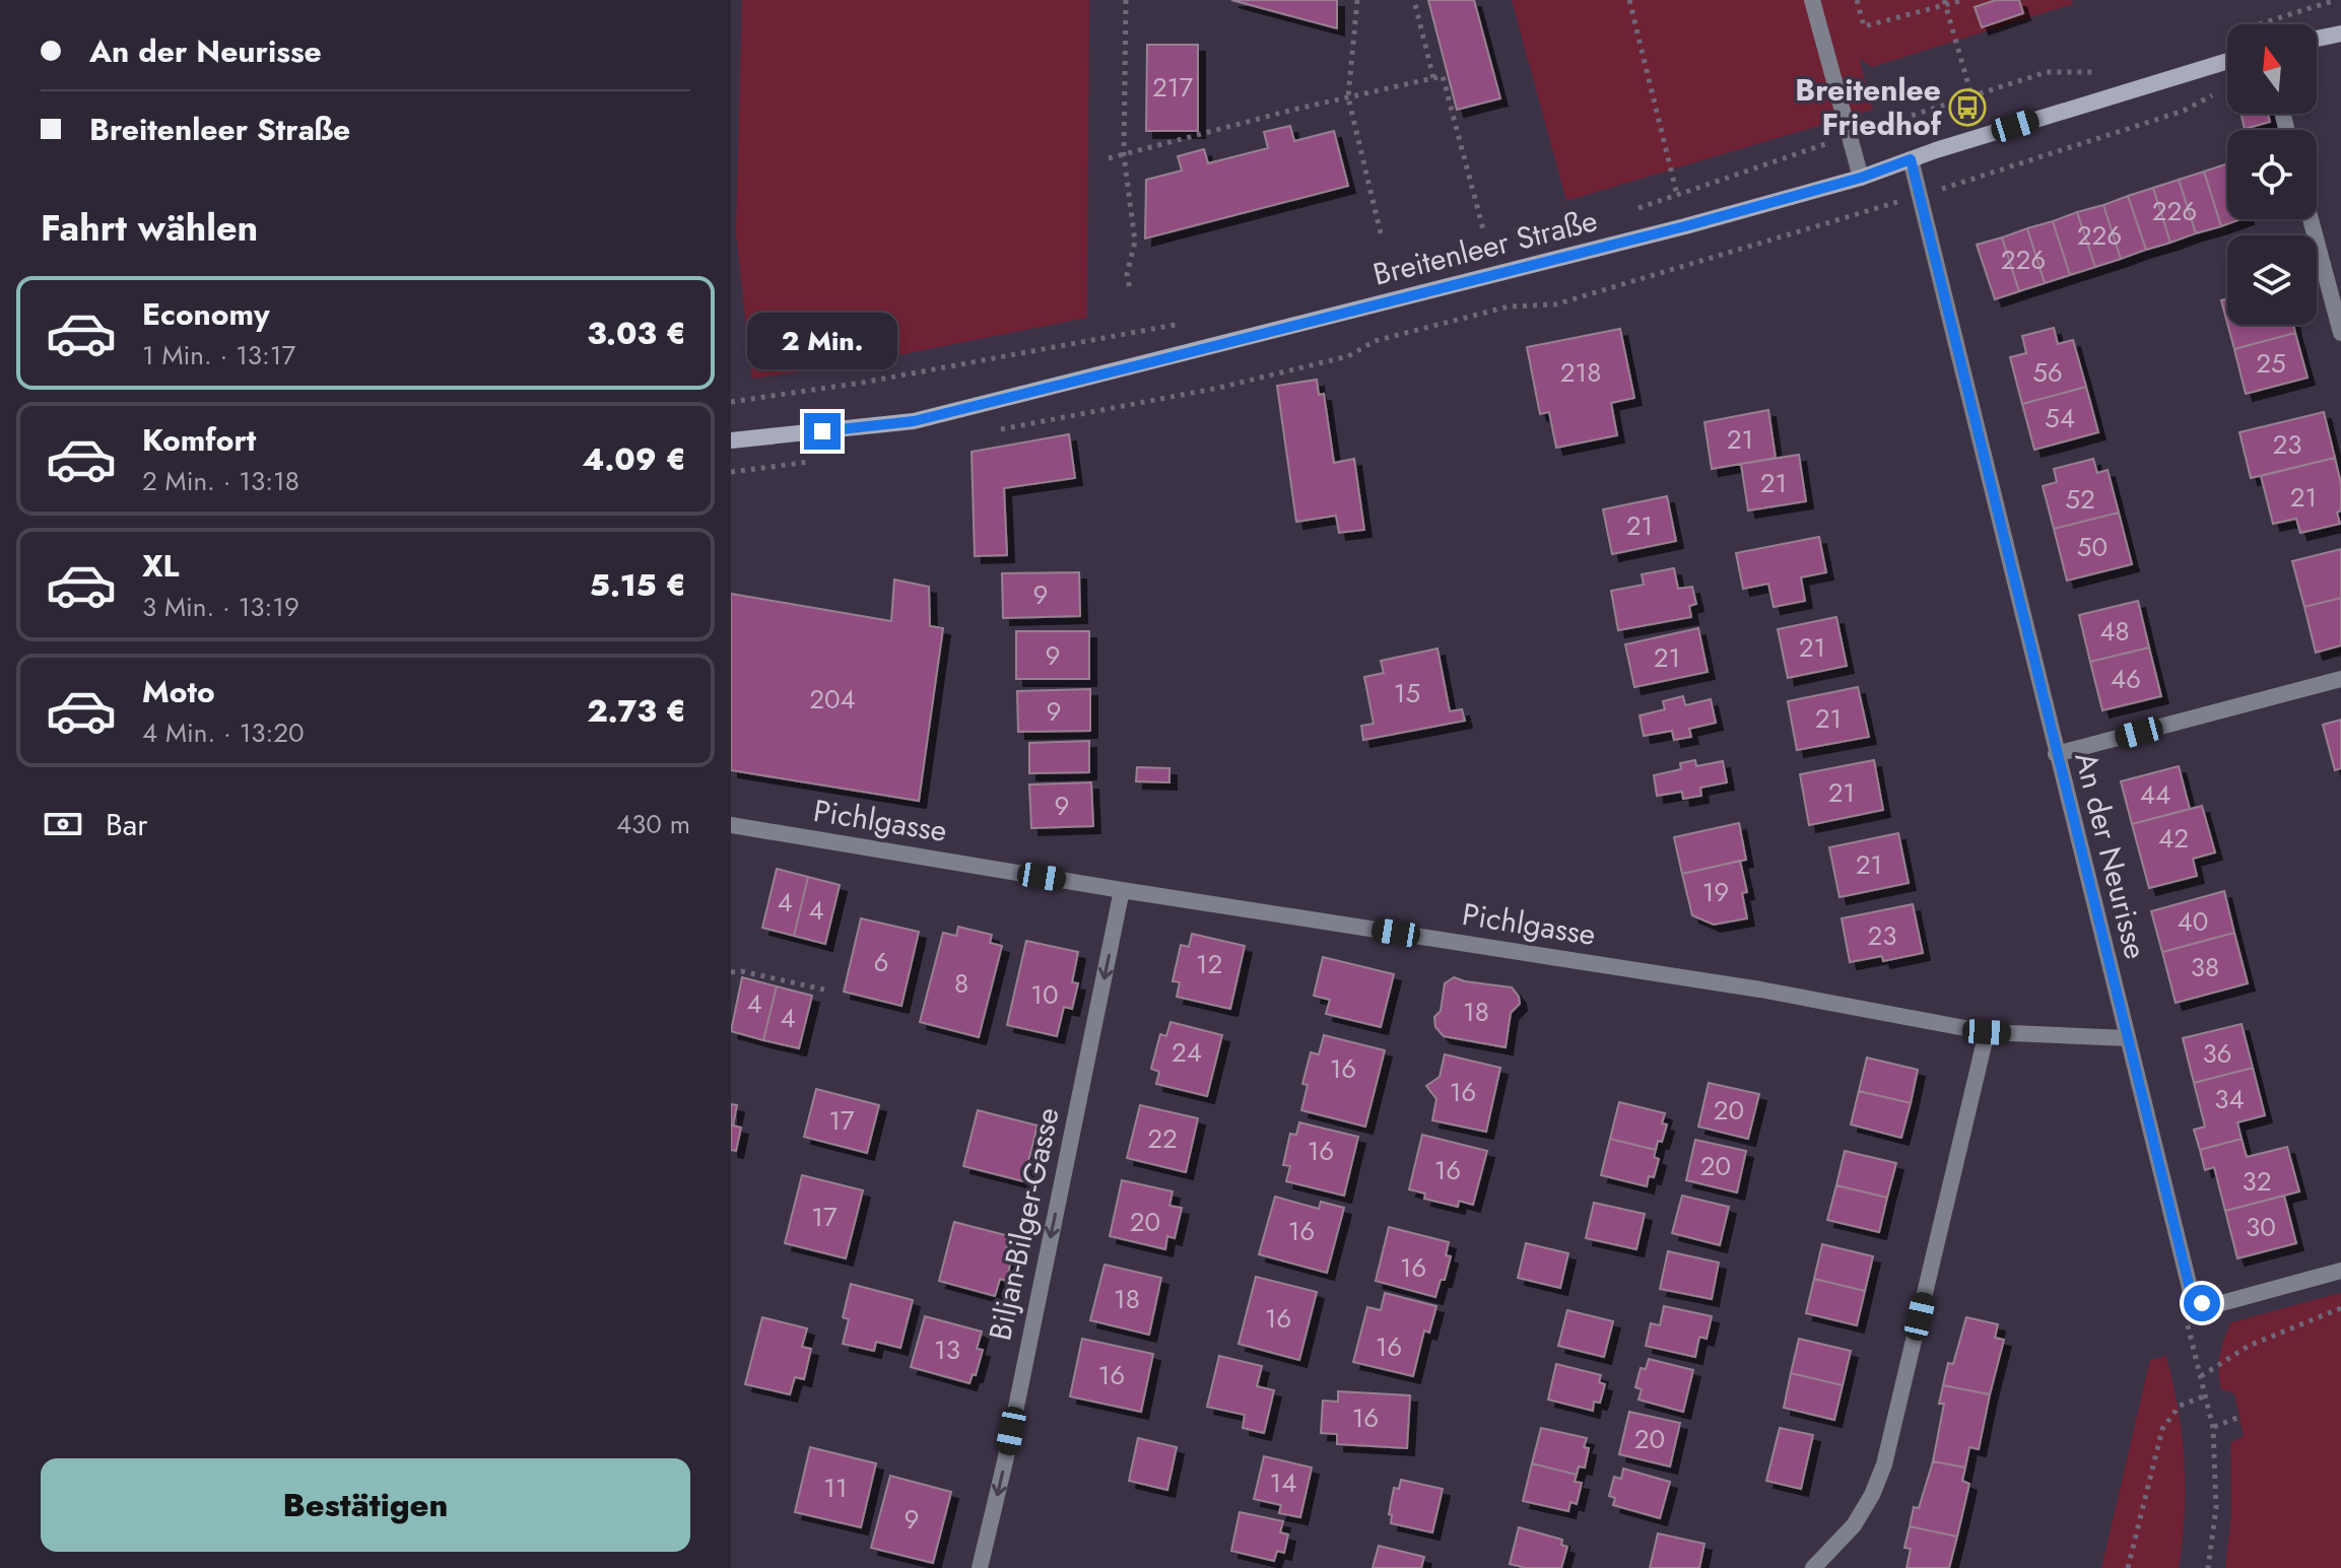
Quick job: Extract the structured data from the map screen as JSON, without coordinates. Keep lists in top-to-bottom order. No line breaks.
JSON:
{"streets":{"main road":["Breitenleer Straße"],"street":["Pichlgasse","An der Neurisse","Biljan-Bilger-Gasse"]},"crossings":[["Breitenleer Straße","An der Neurisse"],["Pichlgasse","An der Neurisse"],["Pichlgasse","Biljan-Bilger-Gasse"]],"one_way":["Biljan-Bilger-Gasse"],"places":{"bus stop":["Breitenlee Friedhof"]},"house_numbers":["217","226","226","226","25","218","56","54","21","23","21","21","52","21","50","9","48","21","9","21","46","15","204","9","21","21","44","9","42","21","19","4","4","40","23","6","12","38","8","10","4","18","4","24","36","16","16","34","20","17","22","16","20","16","32","17","20","30","16","16","18","16","16","13","16","16","20","14","11","9"],"north":"top","page":{"banner":["An der Neurisse","Breitenleer Straße"],"heading":"Fahrt wählen","list":[{"name":"Economy","note":"1 Min. · 13:17","value":"3.03 €"},{"name":"Komfort","note":"2 Min. · 13:18","value":"4.09 €"},{"name":"XL","note":"3 Min. · 13:19","value":"5.15 €"},{"name":"Moto","note":"4 Min. · 13:20","value":"2.73 €"}],"bubble":"2 Min.","pay":["Bar","430 m"],"buttons":"Bestätigen"}}
